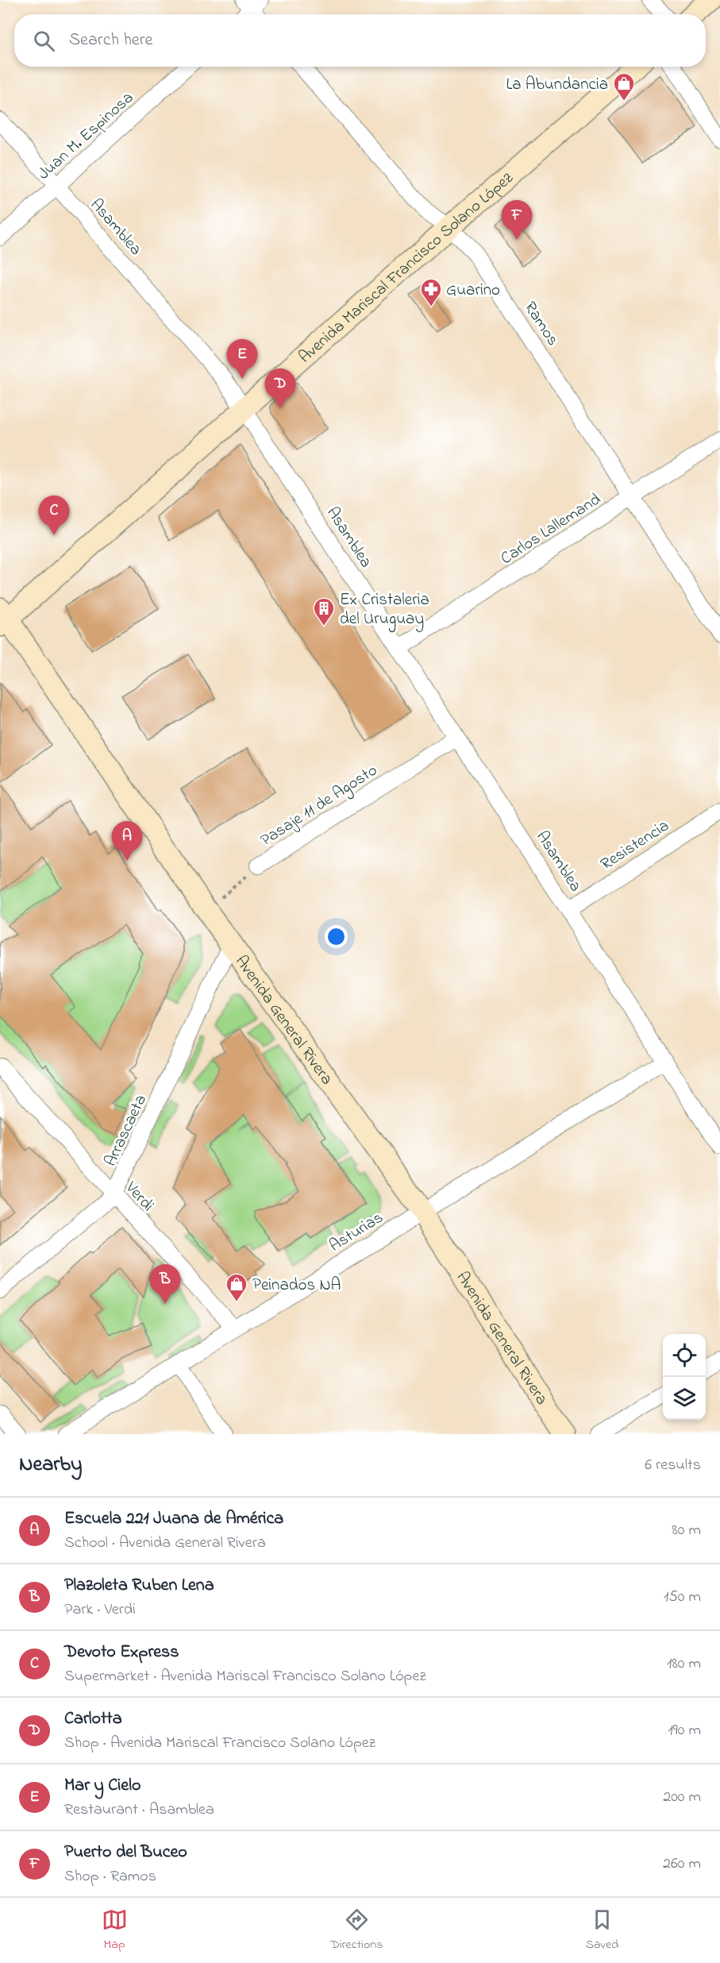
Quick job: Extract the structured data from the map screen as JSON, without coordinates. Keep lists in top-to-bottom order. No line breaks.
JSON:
{"streets":{"main road":["Avenida Mariscal Francisco Solano López","Avenida General Rivera"],"street":["Juan M. Espinosa","Asamblea","Ramos","Carlos Lallemand","Pasaje 11 de Agosto","Resistencia","Arrascaeta","Verdi","Asturias"]},"crossings":[["Juan M. Espinosa","Asamblea"],["Asamblea","Avenida Mariscal Francisco Solano López"],["Asamblea","Carlos Lallemand"],["Asamblea","Pasaje 11 de Agosto"],["Asamblea","Resistencia"],["Asamblea","Asturias"],["Avenida Mariscal Francisco Solano López","Ramos"],["Avenida Mariscal Francisco Solano López","Avenida General Rivera"],["Ramos","Carlos Lallemand"],["Pasaje 11 de Agosto","Avenida General Rivera"],["Avenida General Rivera","Arrascaeta"],["Avenida General Rivera","Asturias"],["Arrascaeta","Verdi"],["Verdi","Asturias"]],"places":{"shop":["La Abundancia","Peinados NA"],"pharmacy":["Guarino"],"building":["Ex Cristaleria del Uruguay"]},"page":{"search":"Search here","pins":["F","E","D","C","A","B"],"heading":["Nearby","6 results"],"list":[{"mark":"A","name":"Escuela 221 Juana de América","note":"School · Avenida General Rivera","value":"80 m"},{"mark":"B","name":"Plazoleta Ruben Lena","note":"Park · Verdi","value":"150 m"},{"mark":"C","name":"Devoto Express","note":"Supermarket · Avenida Mariscal Francisco Solano López","value":"180 m"},{"mark":"D","name":"Carlotta","note":"Shop · Avenida Mariscal Francisco Solano López","value":"190 m"},{"mark":"E","name":"Mar y Cielo","note":"Restaurant · Asamblea","value":"200 m"},{"mark":"F","name":"Puerto del Buceo","note":"Shop · Ramos","value":"260 m"}],"nav":["Map","Directions","Saved"]}}
